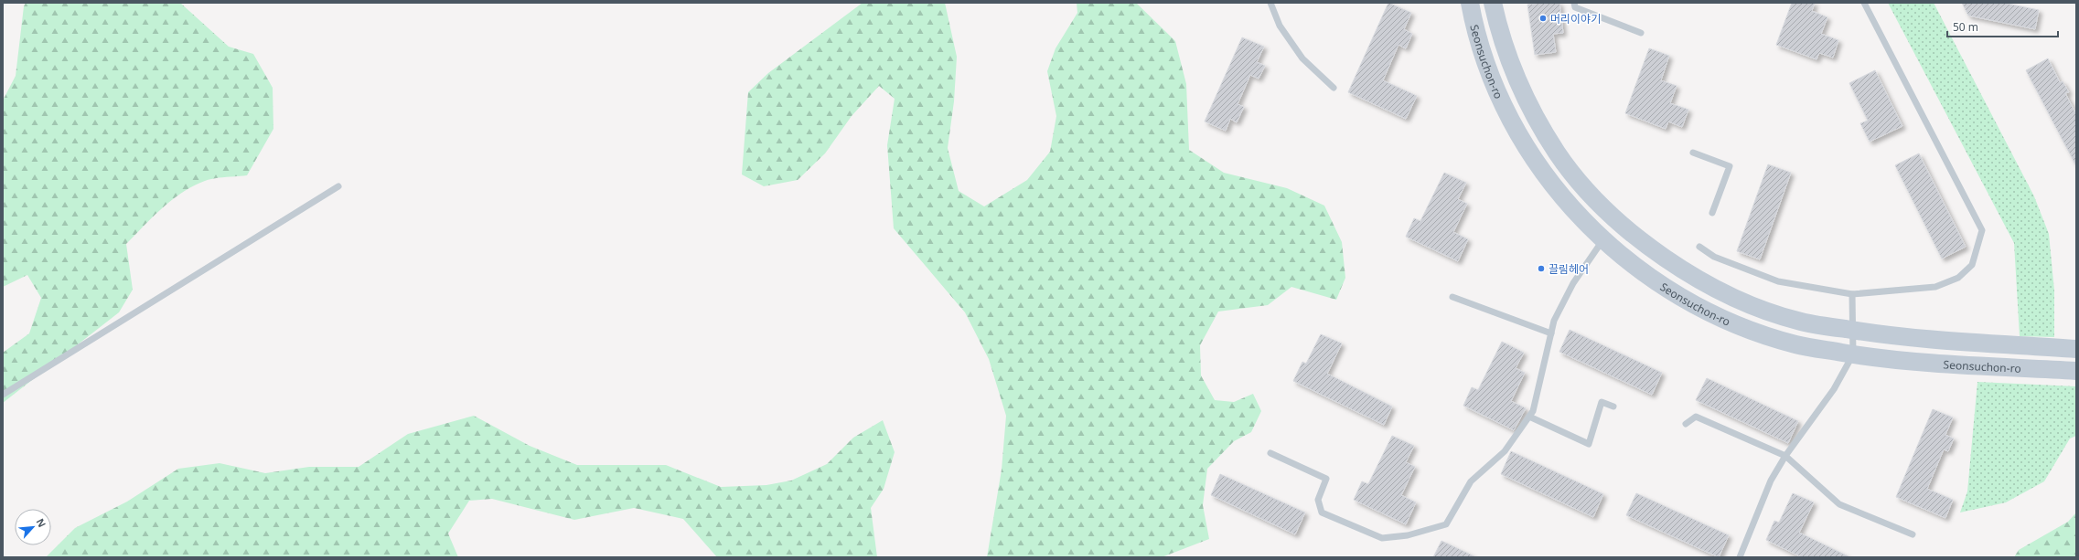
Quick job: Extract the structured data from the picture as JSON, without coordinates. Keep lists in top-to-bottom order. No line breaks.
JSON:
{"streets":{"street":["Seonsuchon-ro"]},"places":["머리이야기","끌림헤어"],"scale_bar":"50 m","north":"top right"}
